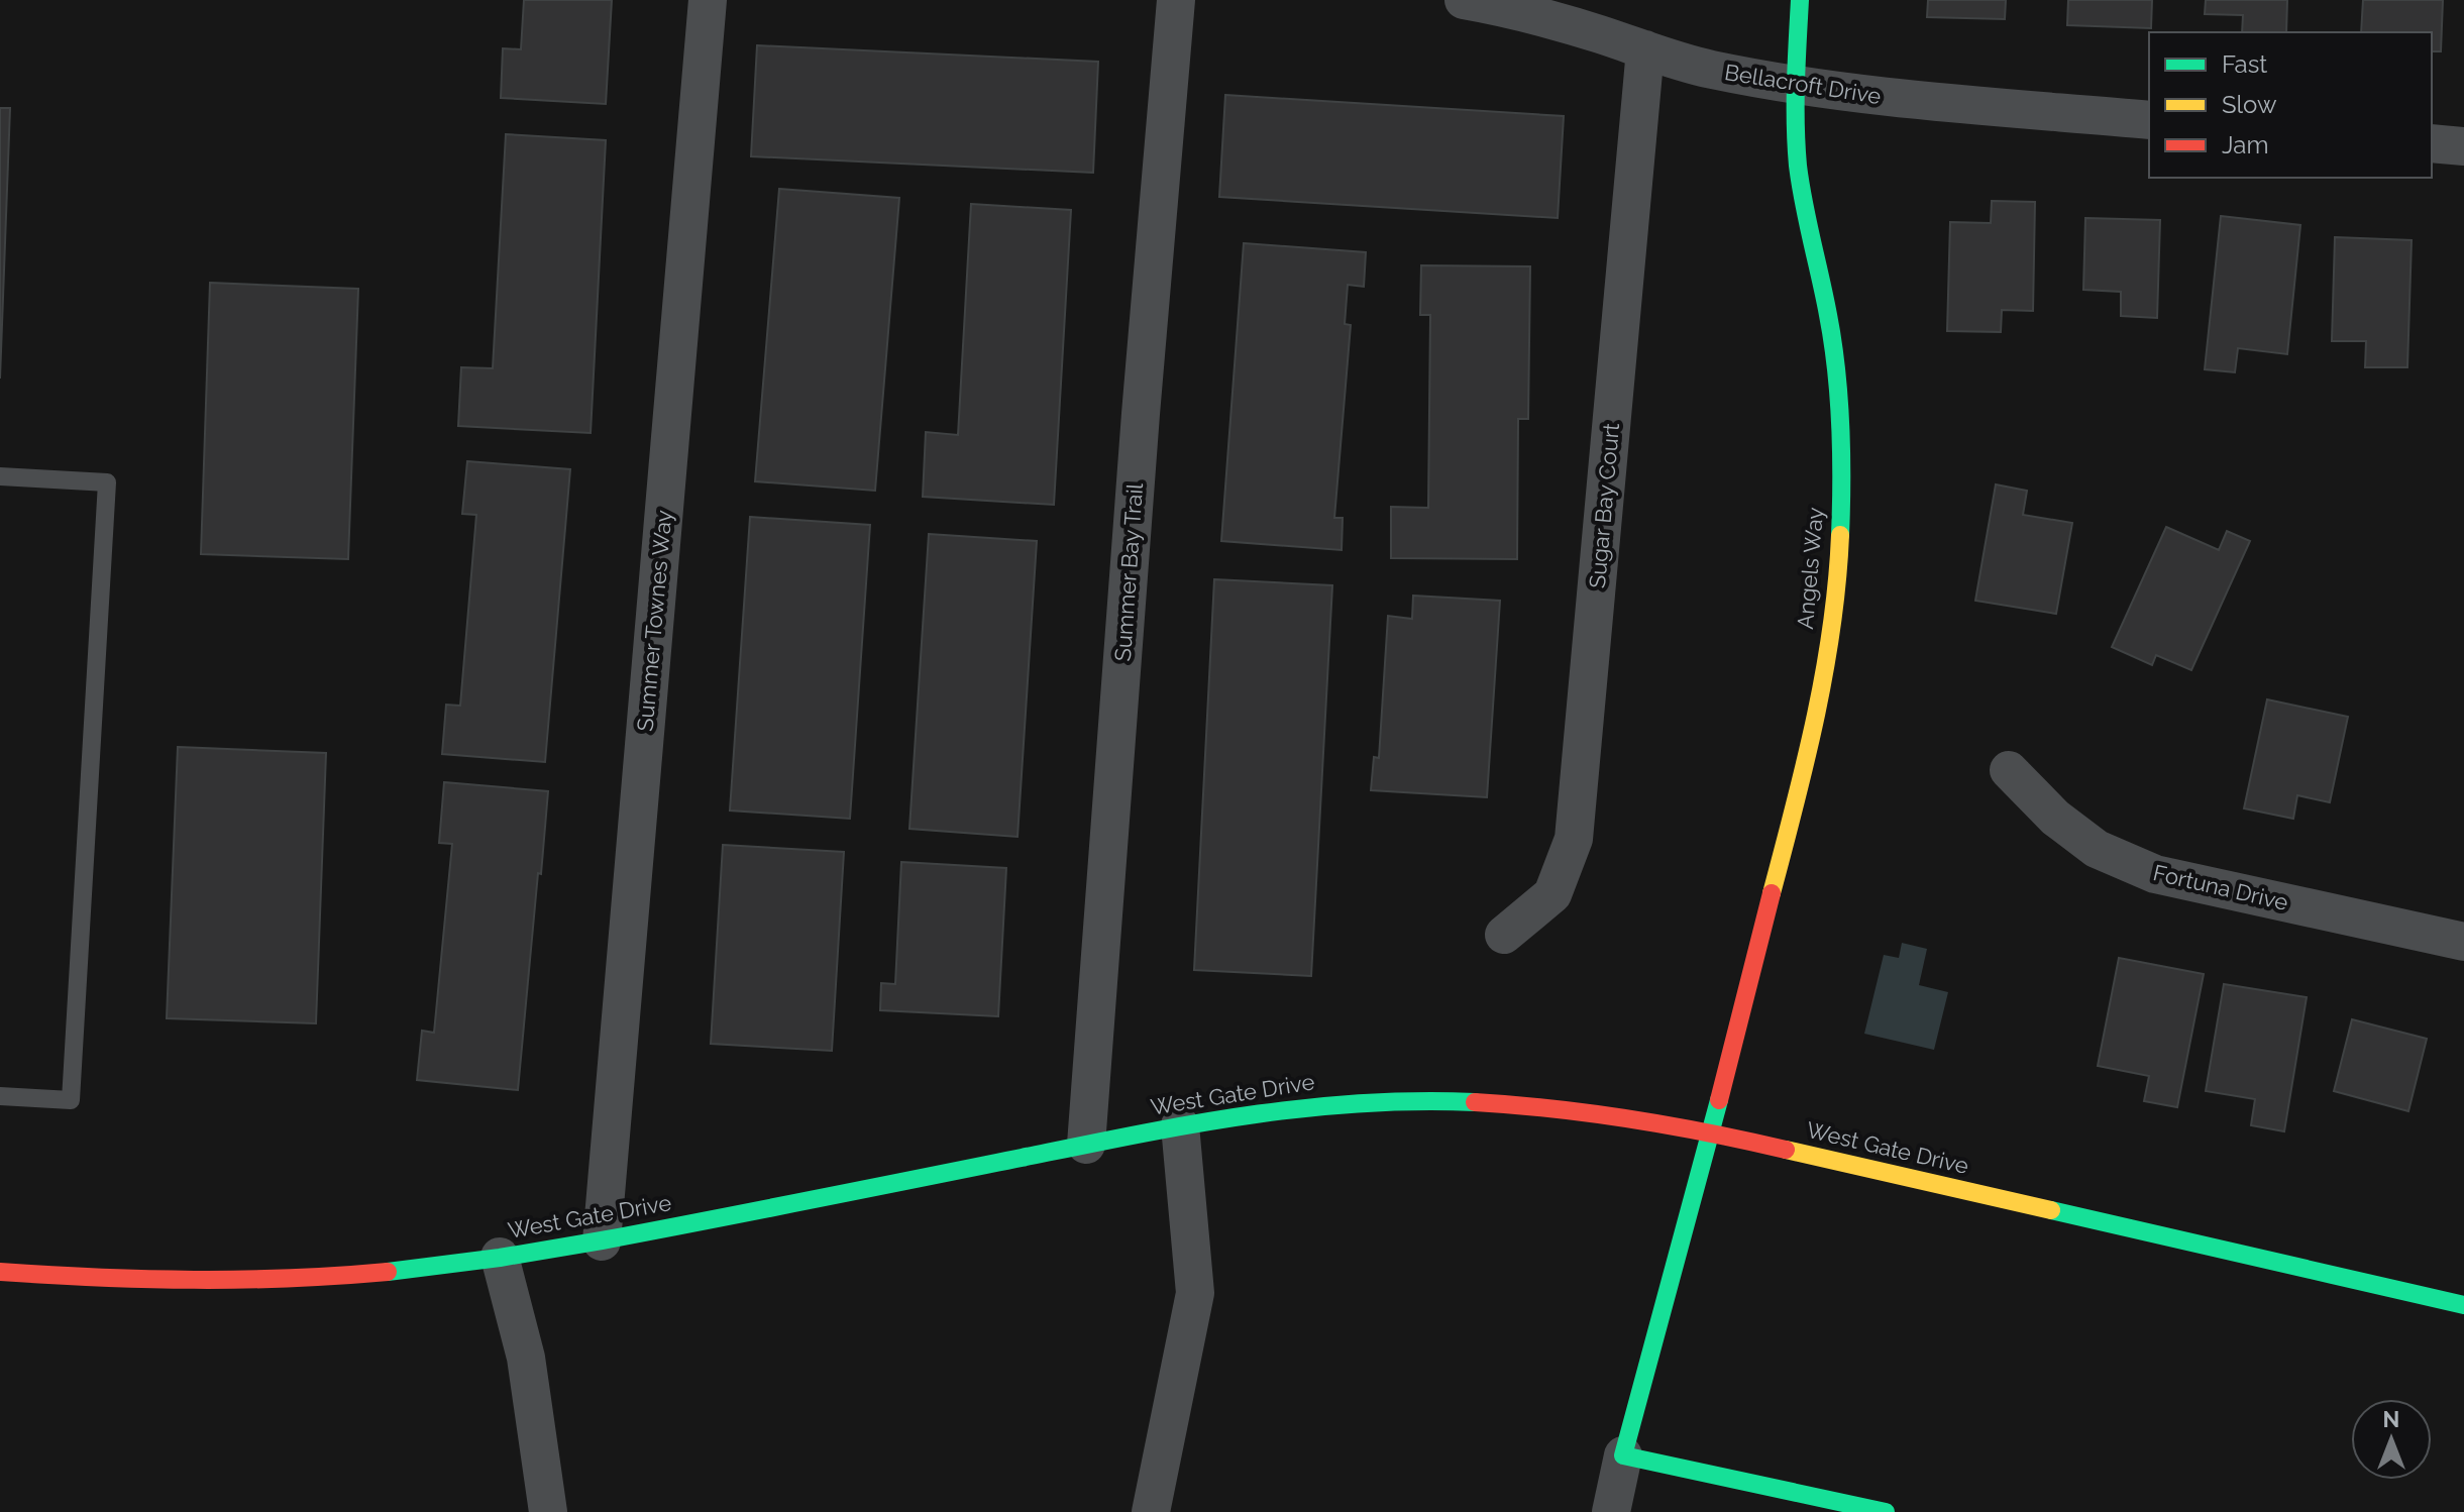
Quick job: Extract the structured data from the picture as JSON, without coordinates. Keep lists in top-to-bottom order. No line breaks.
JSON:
{"streets":{"street":["Bellacroft Drive","Sugar Bay Court","Angels Way","Summer Bay Trail","Summer Townes Way","Fortuna Drive","West Gate Drive"]},"crossings":[["Bellacroft Drive","Sugar Bay Court"],["Bellacroft Drive","Angels Way"],["Angels Way","West Gate Drive"],["Summer Bay Trail","West Gate Drive"],["Summer Townes Way","West Gate Drive"]],"legend":["Fast","Slow","Jam"],"north":"top"}
